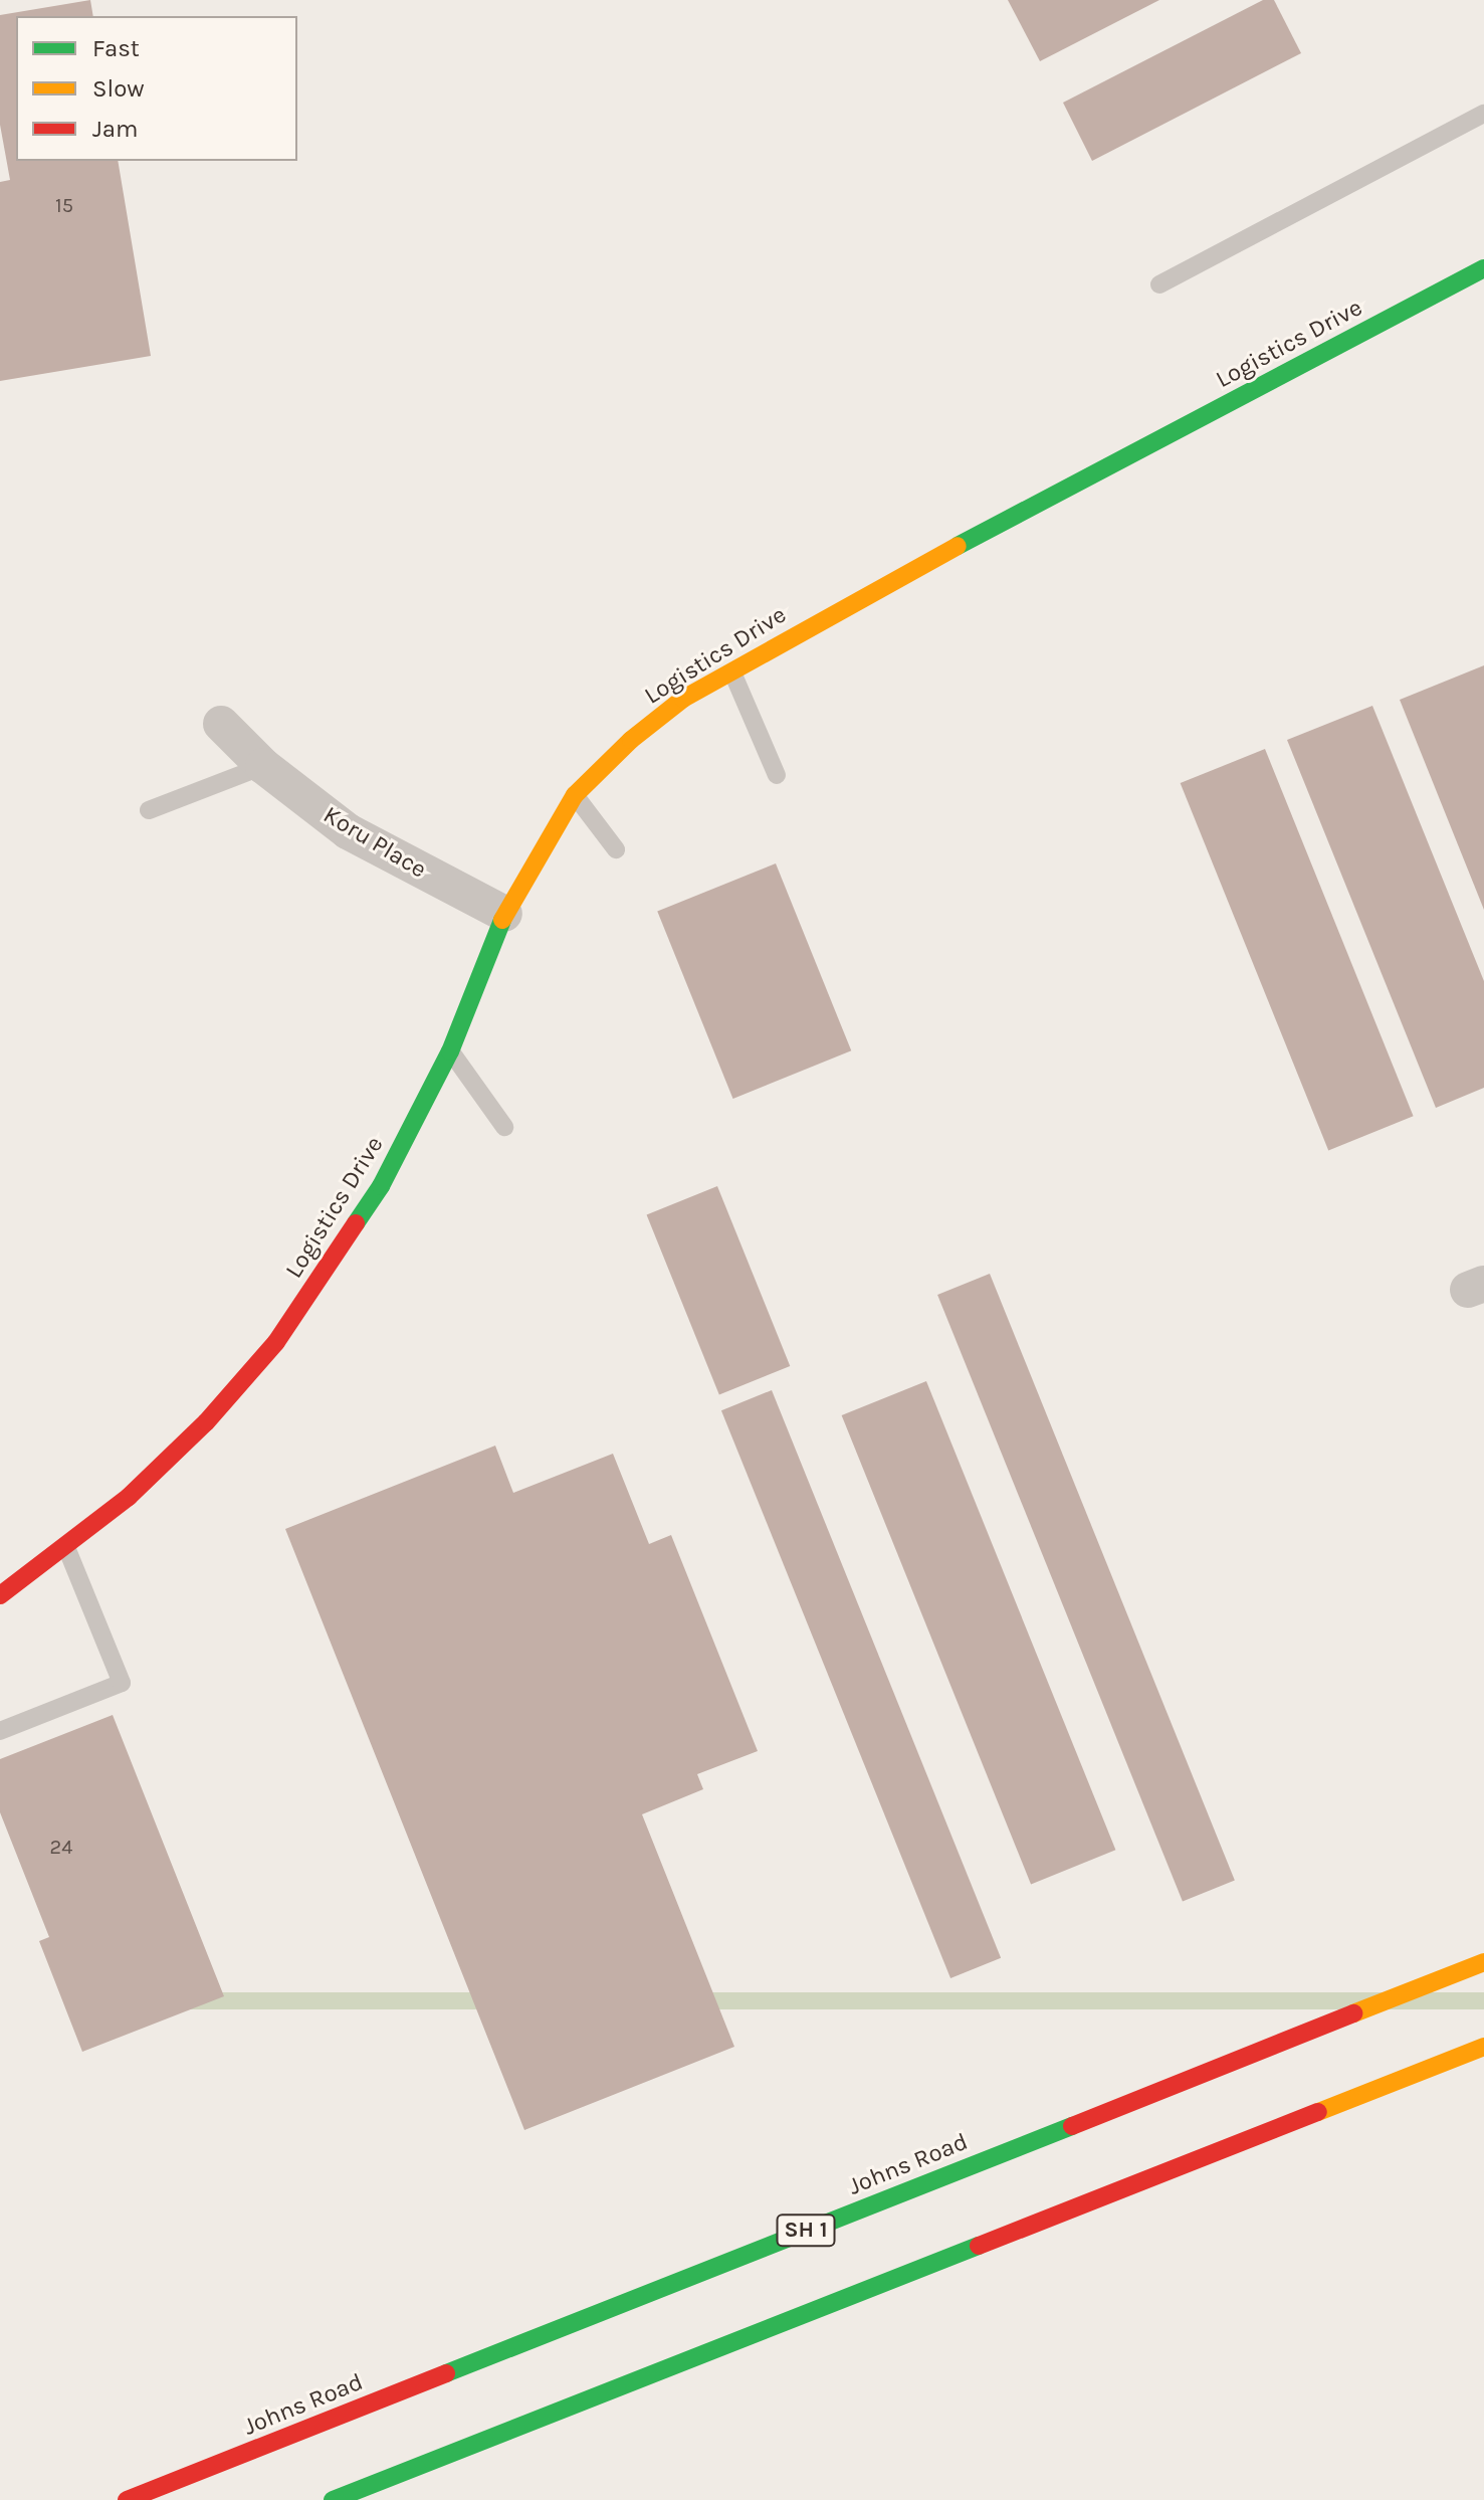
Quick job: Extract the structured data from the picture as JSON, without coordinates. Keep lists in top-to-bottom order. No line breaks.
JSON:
{"streets":{"main road":["Logistics Drive","Johns Road","SH 1"],"street":["Koru Place"]},"crossings":[["Logistics Drive","Koru Place"]],"house_numbers":["15","24"],"legend":["Fast","Slow","Jam"]}
